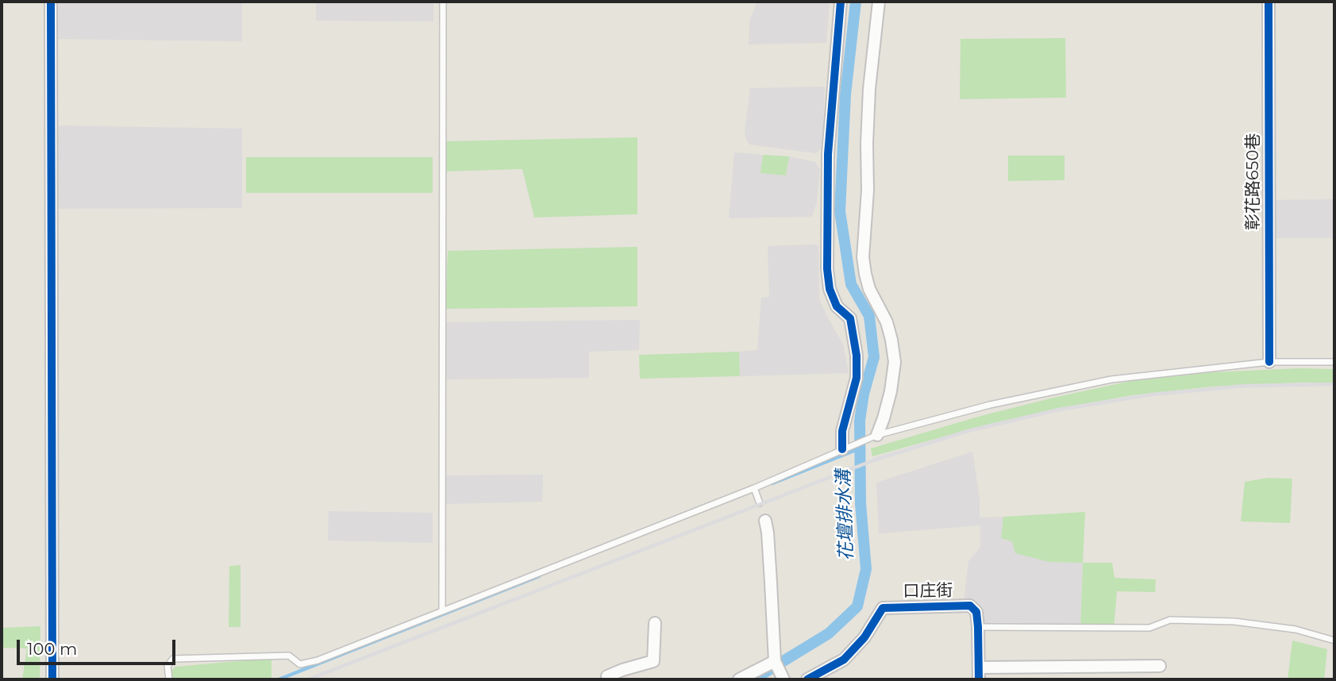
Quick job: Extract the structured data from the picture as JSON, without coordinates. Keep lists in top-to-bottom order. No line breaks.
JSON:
{"streets":{"street":["彰花路650巷","口庄街"]},"water":["花壇排水溝"],"scale_bar":"100 m"}
